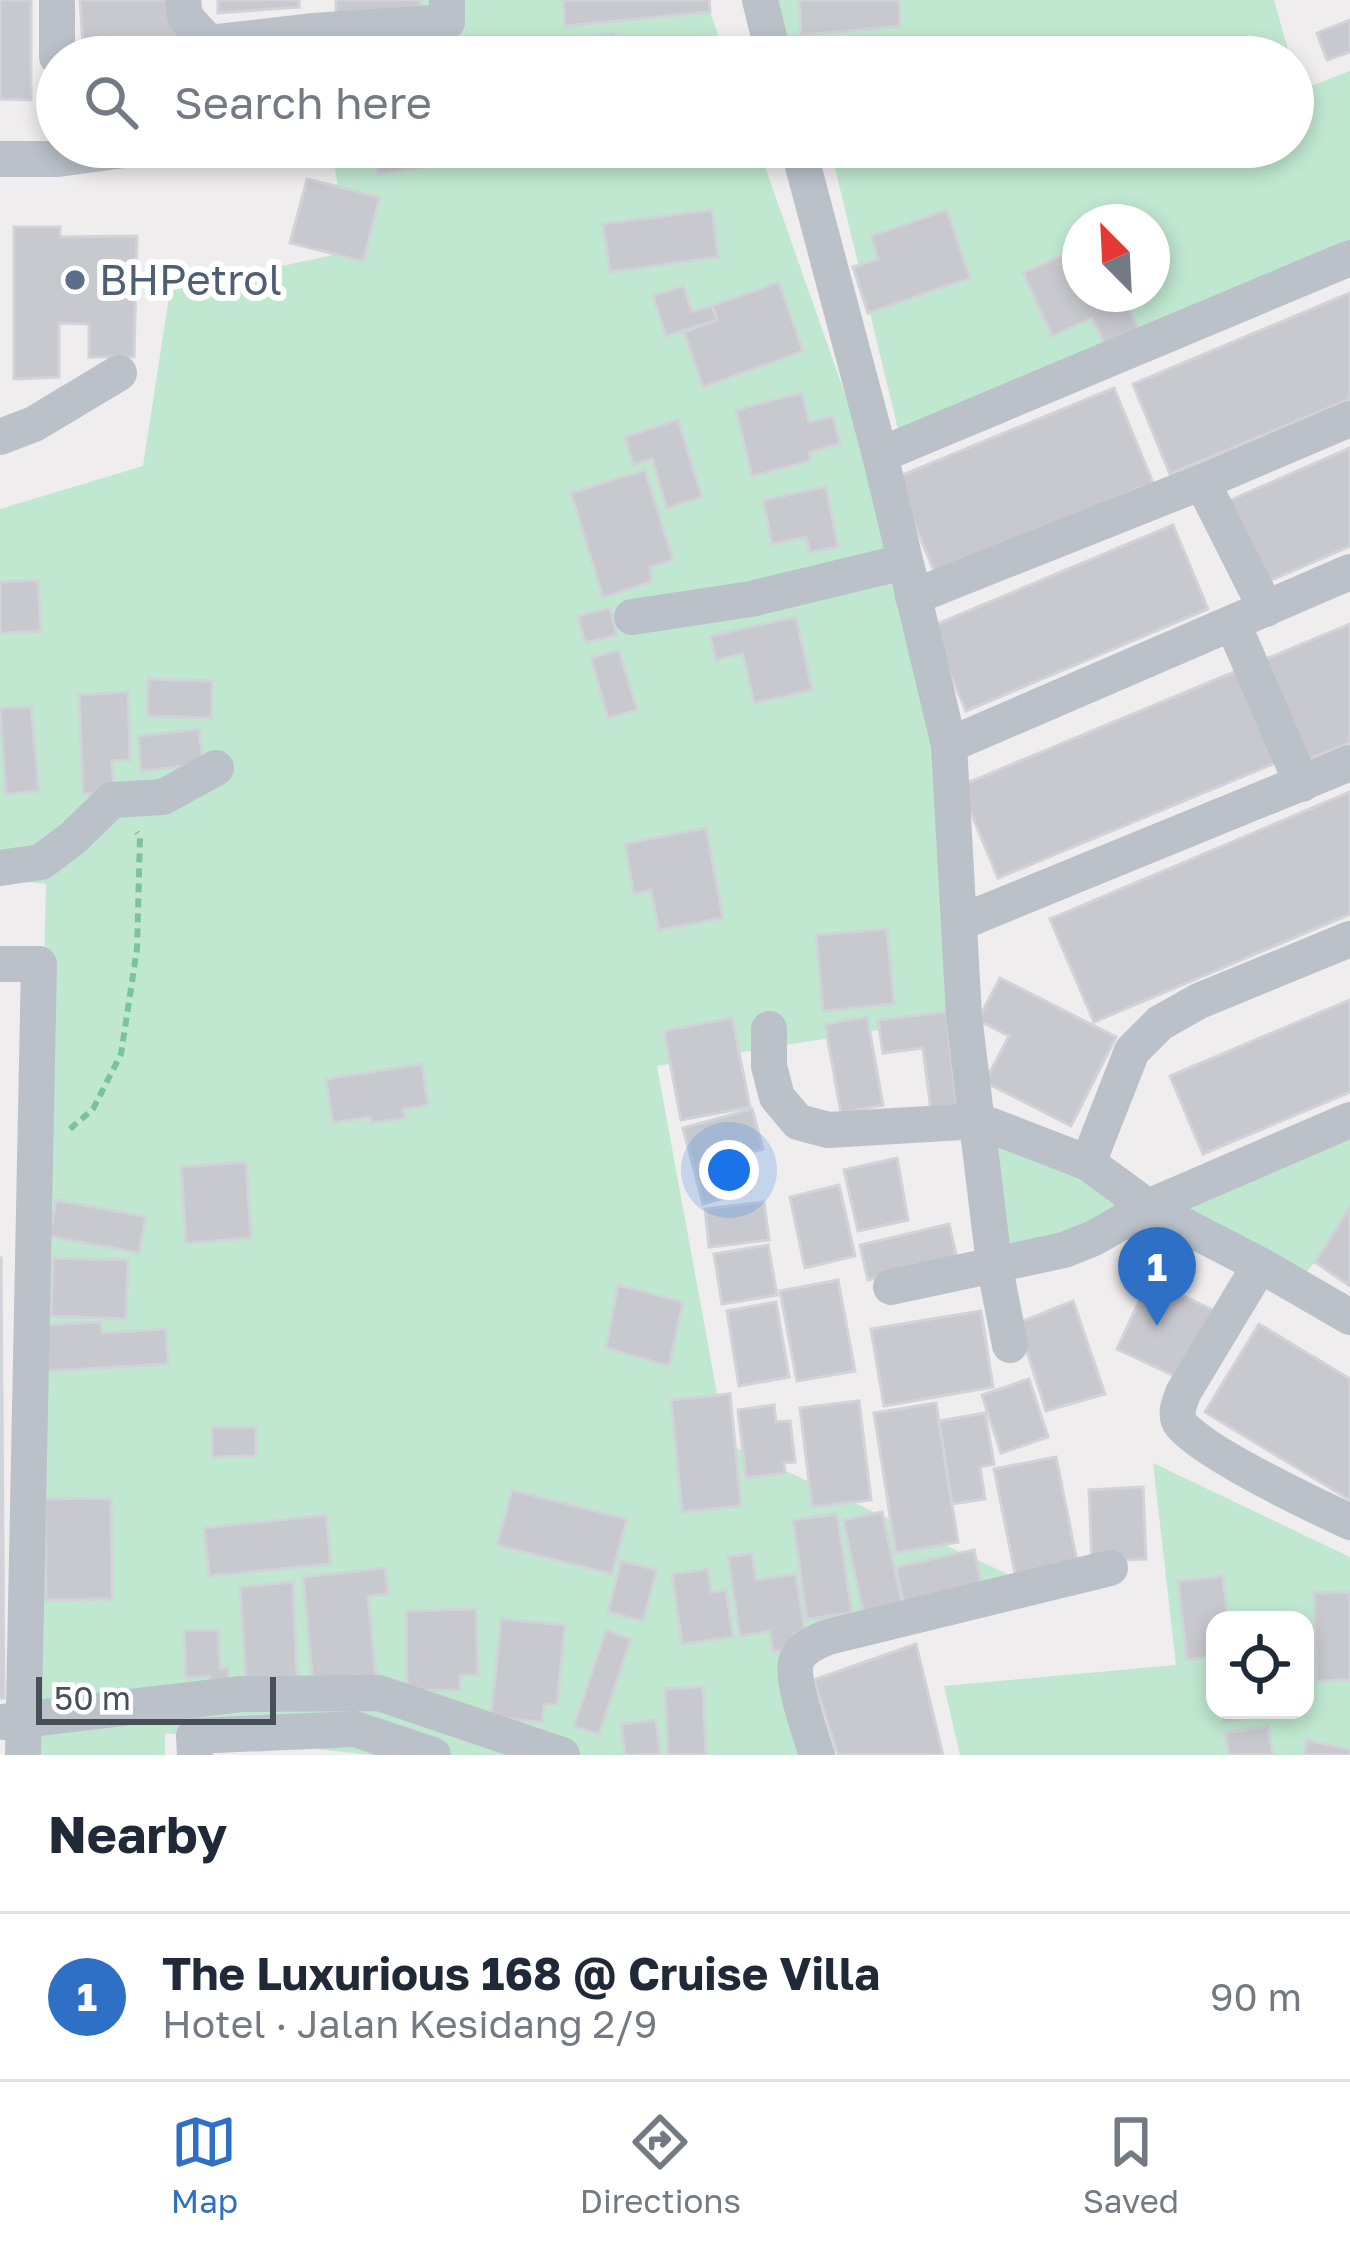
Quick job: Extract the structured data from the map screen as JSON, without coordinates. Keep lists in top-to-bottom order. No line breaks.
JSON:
{"places":["BHPetrol"],"scale_bar":"50 m","north":"top left","page":{"search":"Search here","pins":"1","scale":"50 m","heading":"Nearby","list":[{"mark":"1","name":"The Luxurious 168 @ Cruise Villa","note":"Hotel · Jalan Kesidang 2/9","value":"90 m"}],"nav":["Map","Directions","Saved"]}}
